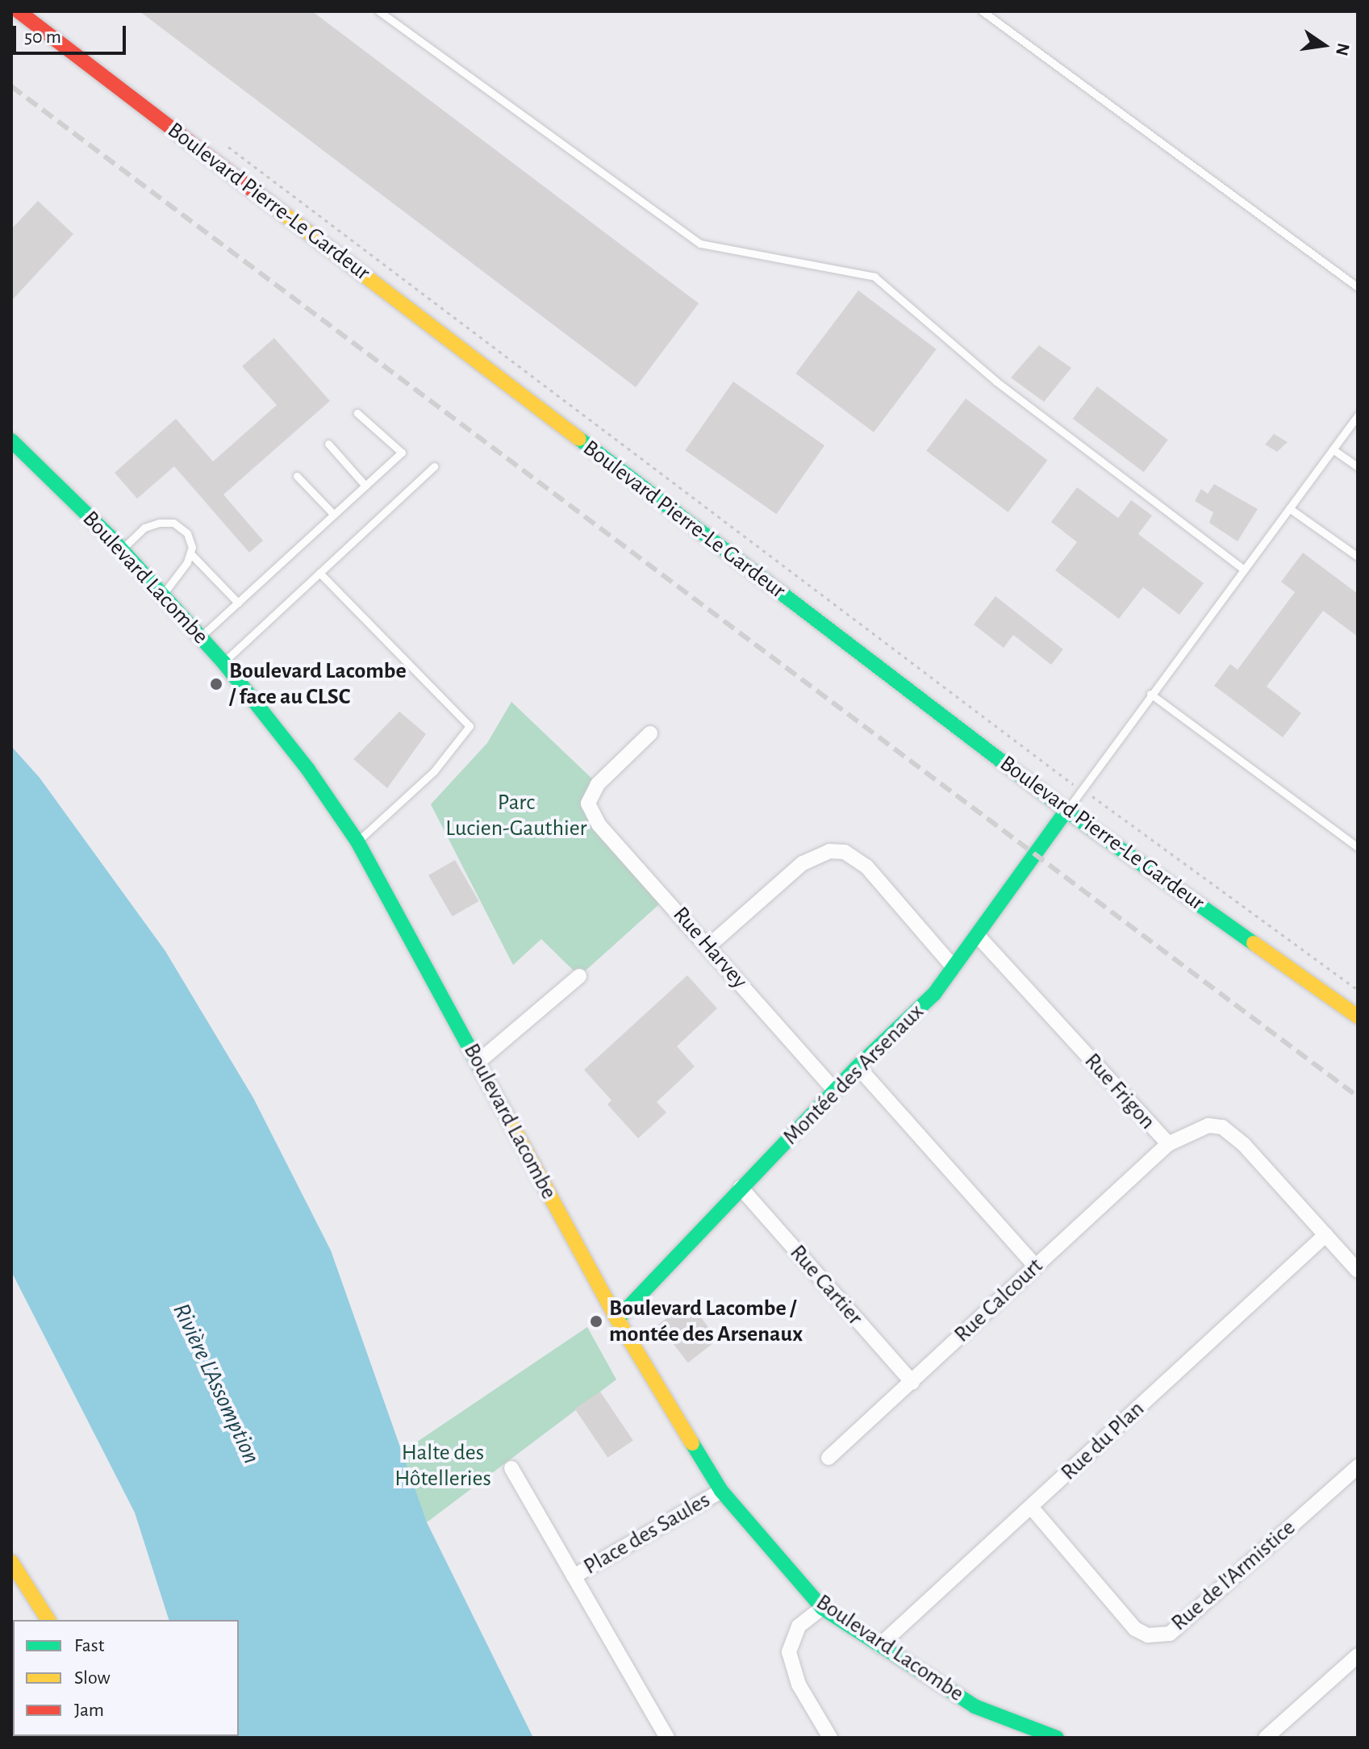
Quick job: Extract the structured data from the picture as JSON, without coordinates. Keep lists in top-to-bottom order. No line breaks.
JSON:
{"streets":{"street":["Boulevard Pierre-Le Gardeur","Boulevard Lacombe","Rue Harvey","Montée des Arsenaux","Rue Frigon","Rue Cartier","Rue Calcourt","Rue du Plan","Place des Saules","Rue de l'Armistice"]},"crossings":[["Boulevard Pierre-Le Gardeur","Montée des Arsenaux"],["Boulevard Lacombe","Montée des Arsenaux"],["Boulevard Lacombe","Rue du Plan"],["Boulevard Lacombe","Place des Saules"],["Rue Harvey","Montée des Arsenaux"],["Montée des Arsenaux","Rue Frigon"],["Montée des Arsenaux","Rue Cartier"],["Rue Frigon","Rue Calcourt"],["Rue Frigon","Rue du Plan"],["Rue Cartier","Rue Calcourt"],["Rue du Plan","Rue de l'Armistice"]],"water":["Rivière L'Assomption"],"parks":["Parc Lucien-Gauthier","Halte des Hôtelleries"],"places":["Boulevard Lacombe / face au CLSC","Boulevard Lacombe / montée des Arsenaux"],"legend":["Fast","Slow","Jam"],"scale_bar":"50 m","north":"right"}
